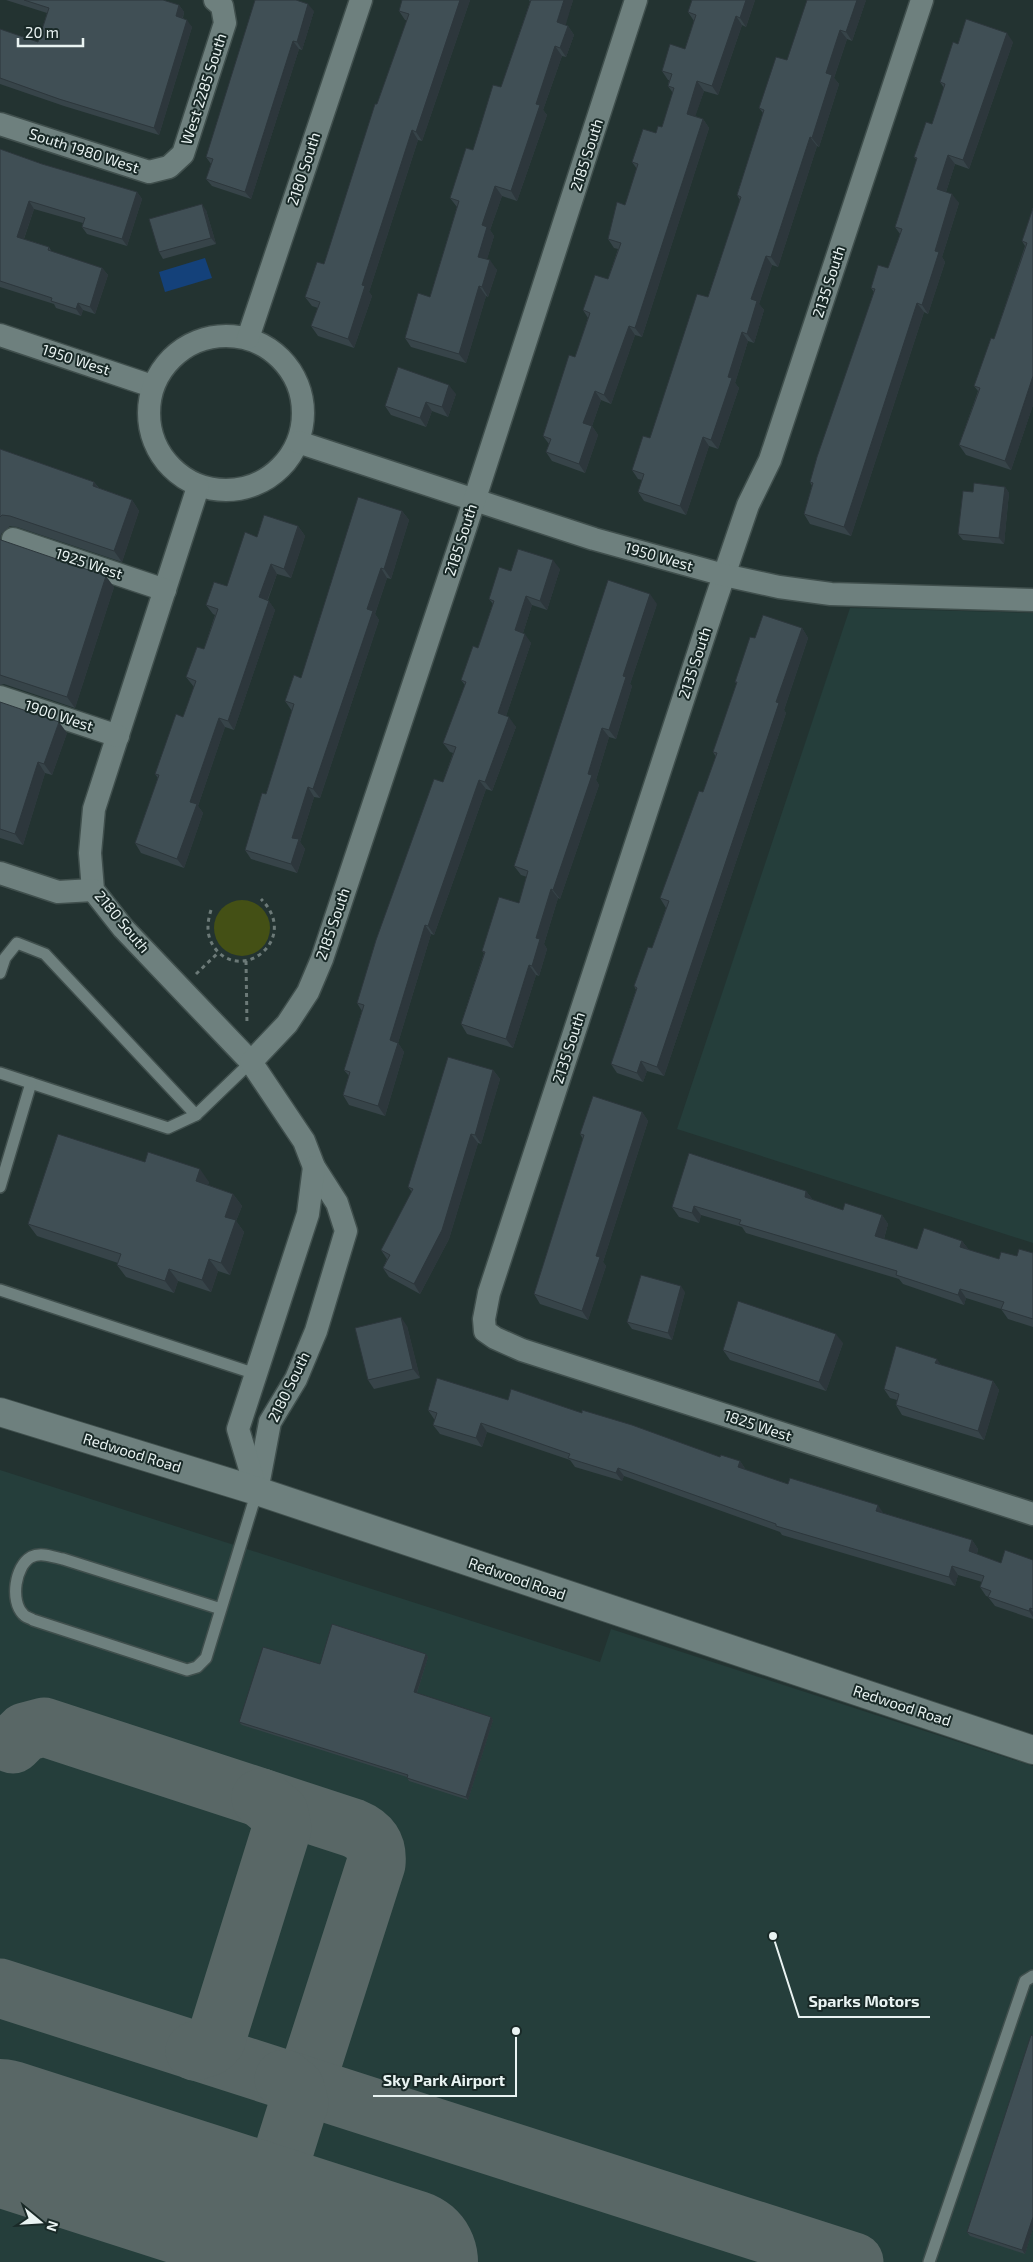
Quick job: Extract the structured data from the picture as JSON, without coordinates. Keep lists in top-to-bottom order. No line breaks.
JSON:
{"streets":{"main road":["Redwood Road"],"street":["West 2285 South","South 1980 West","2185 South","2180 South","2135 South","1950 West","1925 West","1900 West","1825 West"]},"crossings":[["West 2285 South","South 1980 West"],["2185 South","2180 South"],["2185 South","1950 West"],["2180 South","1950 West"],["2180 South","1925 West"],["2180 South","1900 West"],["2180 South","Redwood Road"],["2135 South","1950 West"],["2135 South","1825 West"]],"places":["Sparks Motors","Sky Park Airport"],"scale_bar":"20 m","north":"right"}
